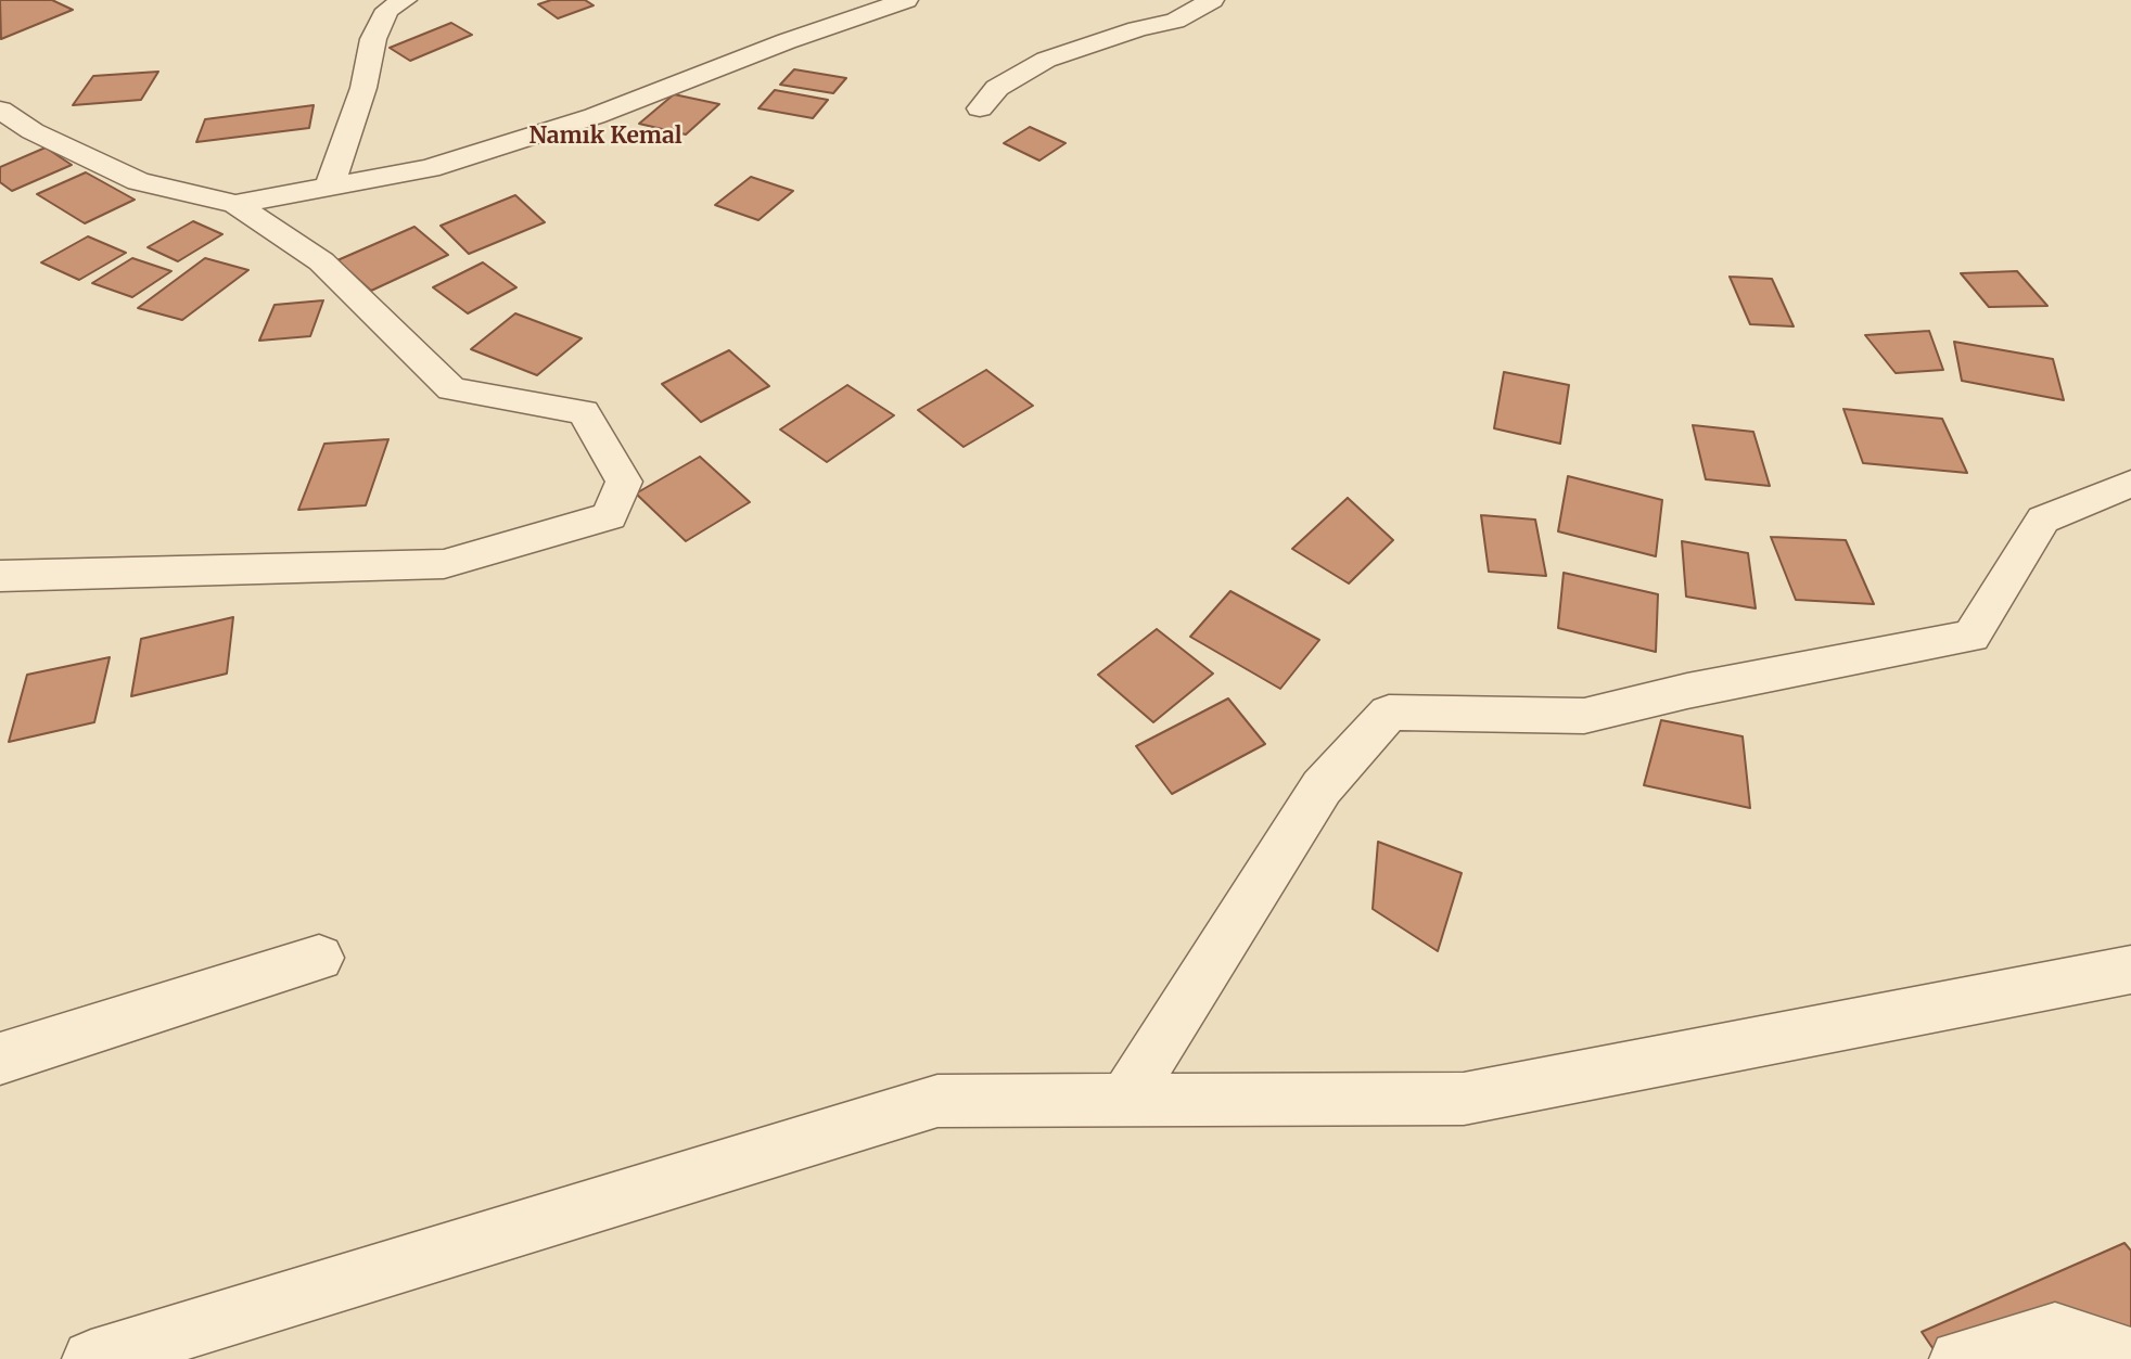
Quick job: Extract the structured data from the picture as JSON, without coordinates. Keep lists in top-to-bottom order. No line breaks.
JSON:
{"districts":["Namık Kemal"]}
